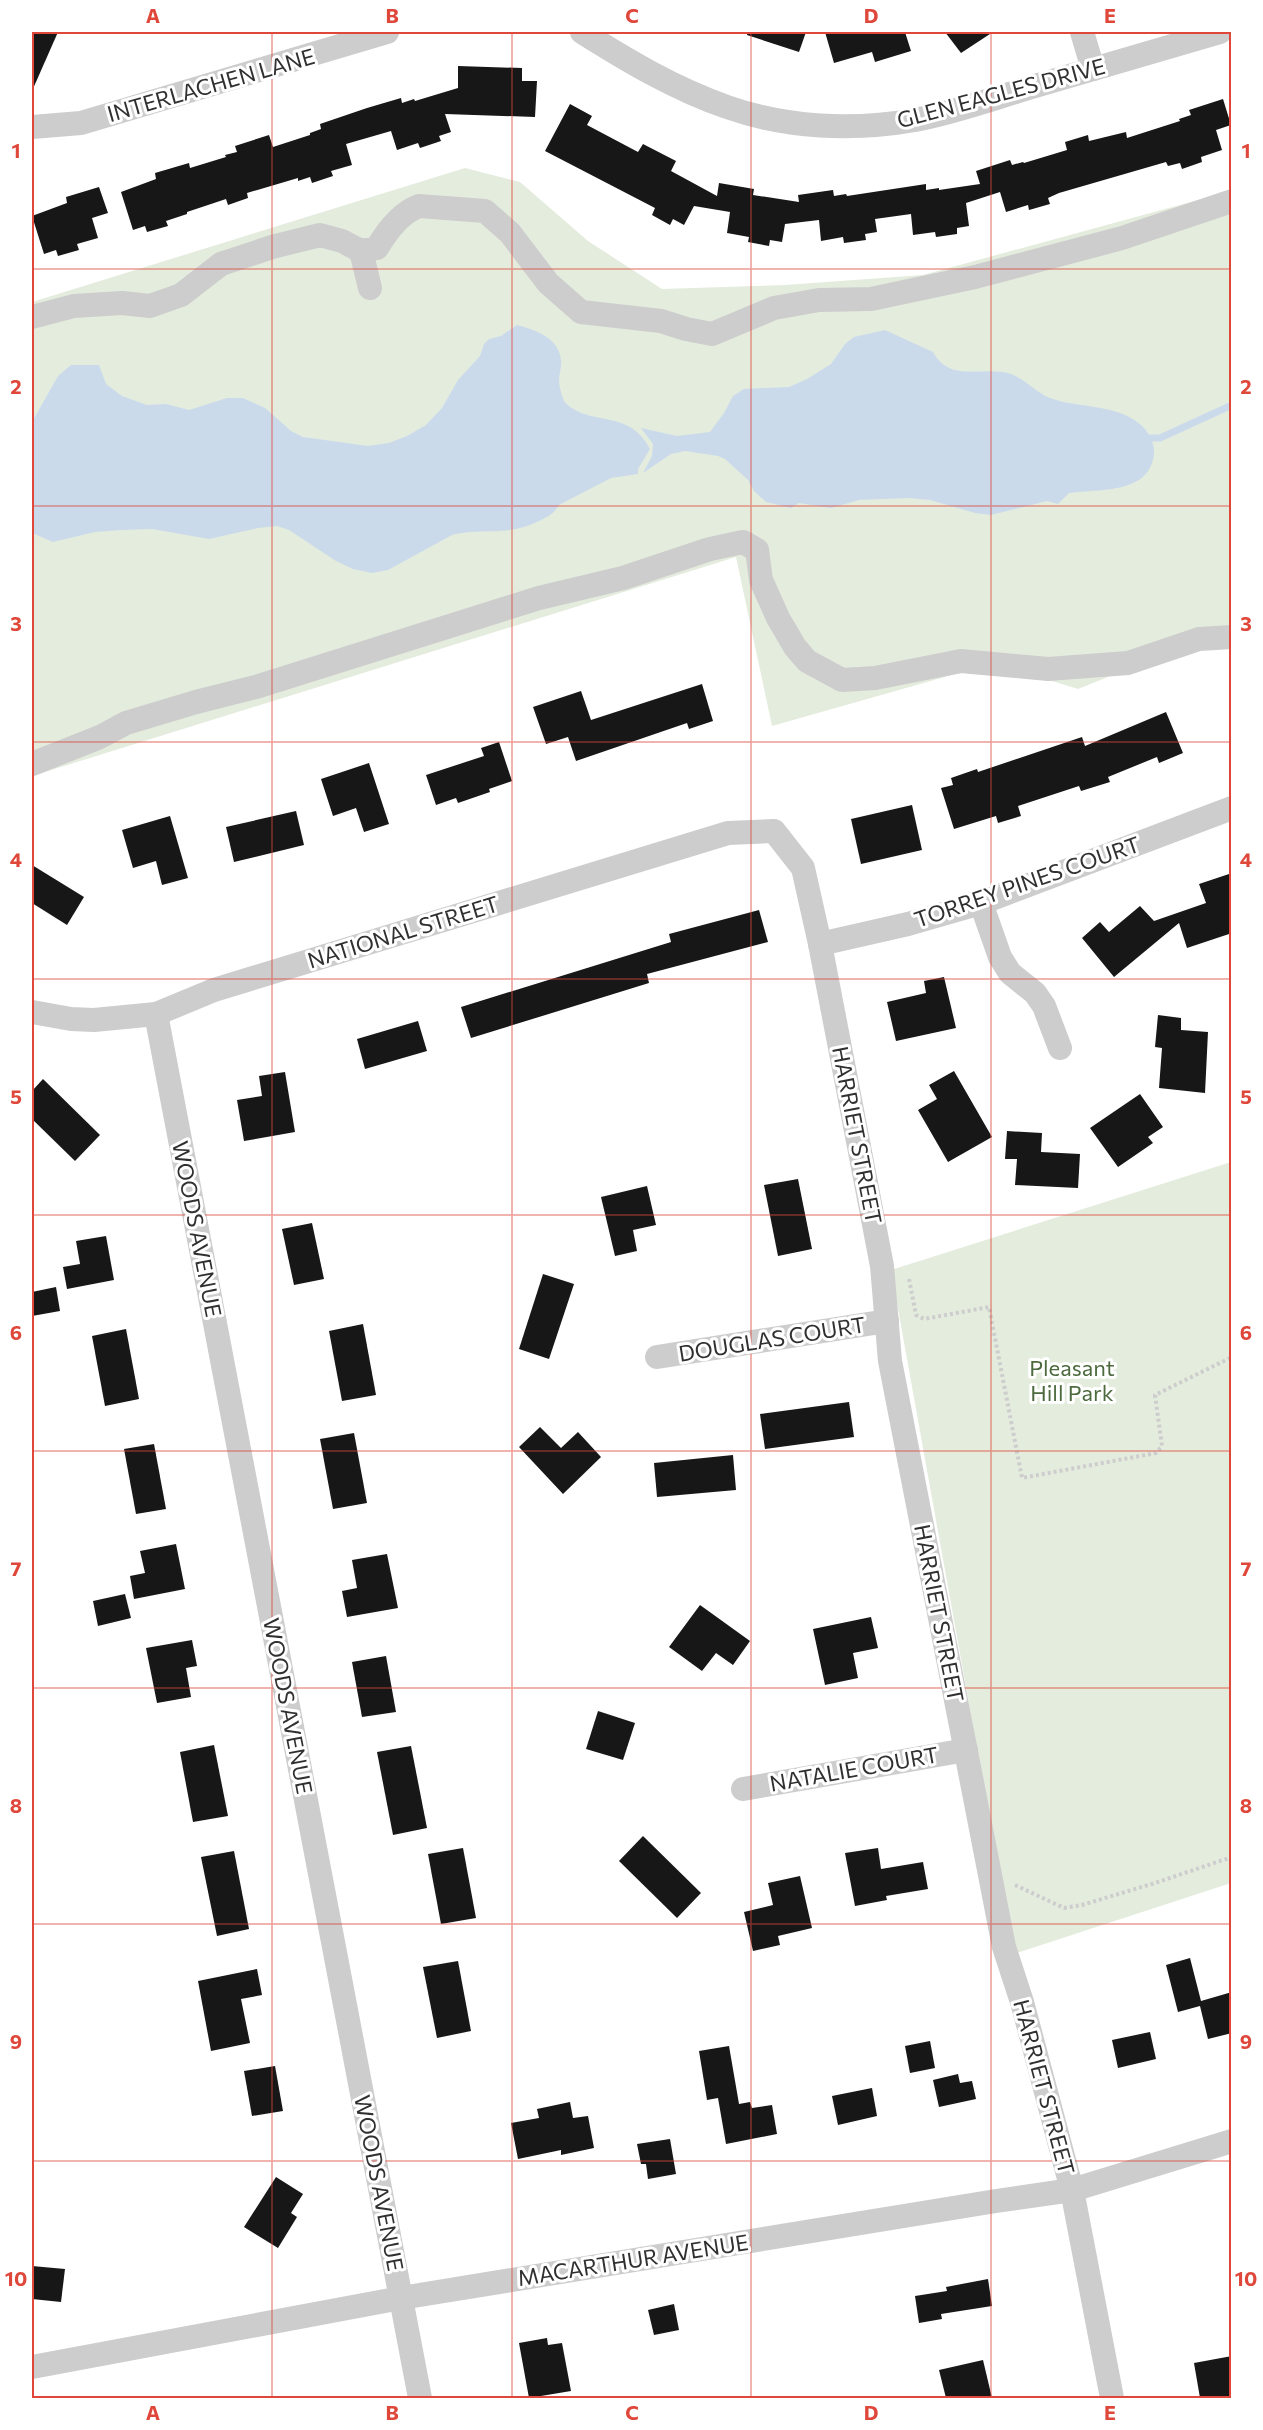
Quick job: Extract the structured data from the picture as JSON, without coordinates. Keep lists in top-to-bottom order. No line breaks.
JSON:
{"streets":{"street":["INTERLACHEN LANE","GLEN EAGLES DRIVE","TORREY PINES COURT","NATIONAL STREET","HARRIET STREET","WOODS AVENUE","DOUGLAS COURT","NATALIE COURT","MACARTHUR AVENUE"]},"crossings":[["TORREY PINES COURT","HARRIET STREET"],["NATIONAL STREET","HARRIET STREET"],["NATIONAL STREET","WOODS AVENUE"],["HARRIET STREET","DOUGLAS COURT"],["HARRIET STREET","NATALIE COURT"],["HARRIET STREET","MACARTHUR AVENUE"],["WOODS AVENUE","MACARTHUR AVENUE"]],"parks":["Pleasant Hill Park"],"grid":{"columns":["A","B","C","D","E"],"rows":["1","2","3","4","5","6","7","8","9","10"]}}
